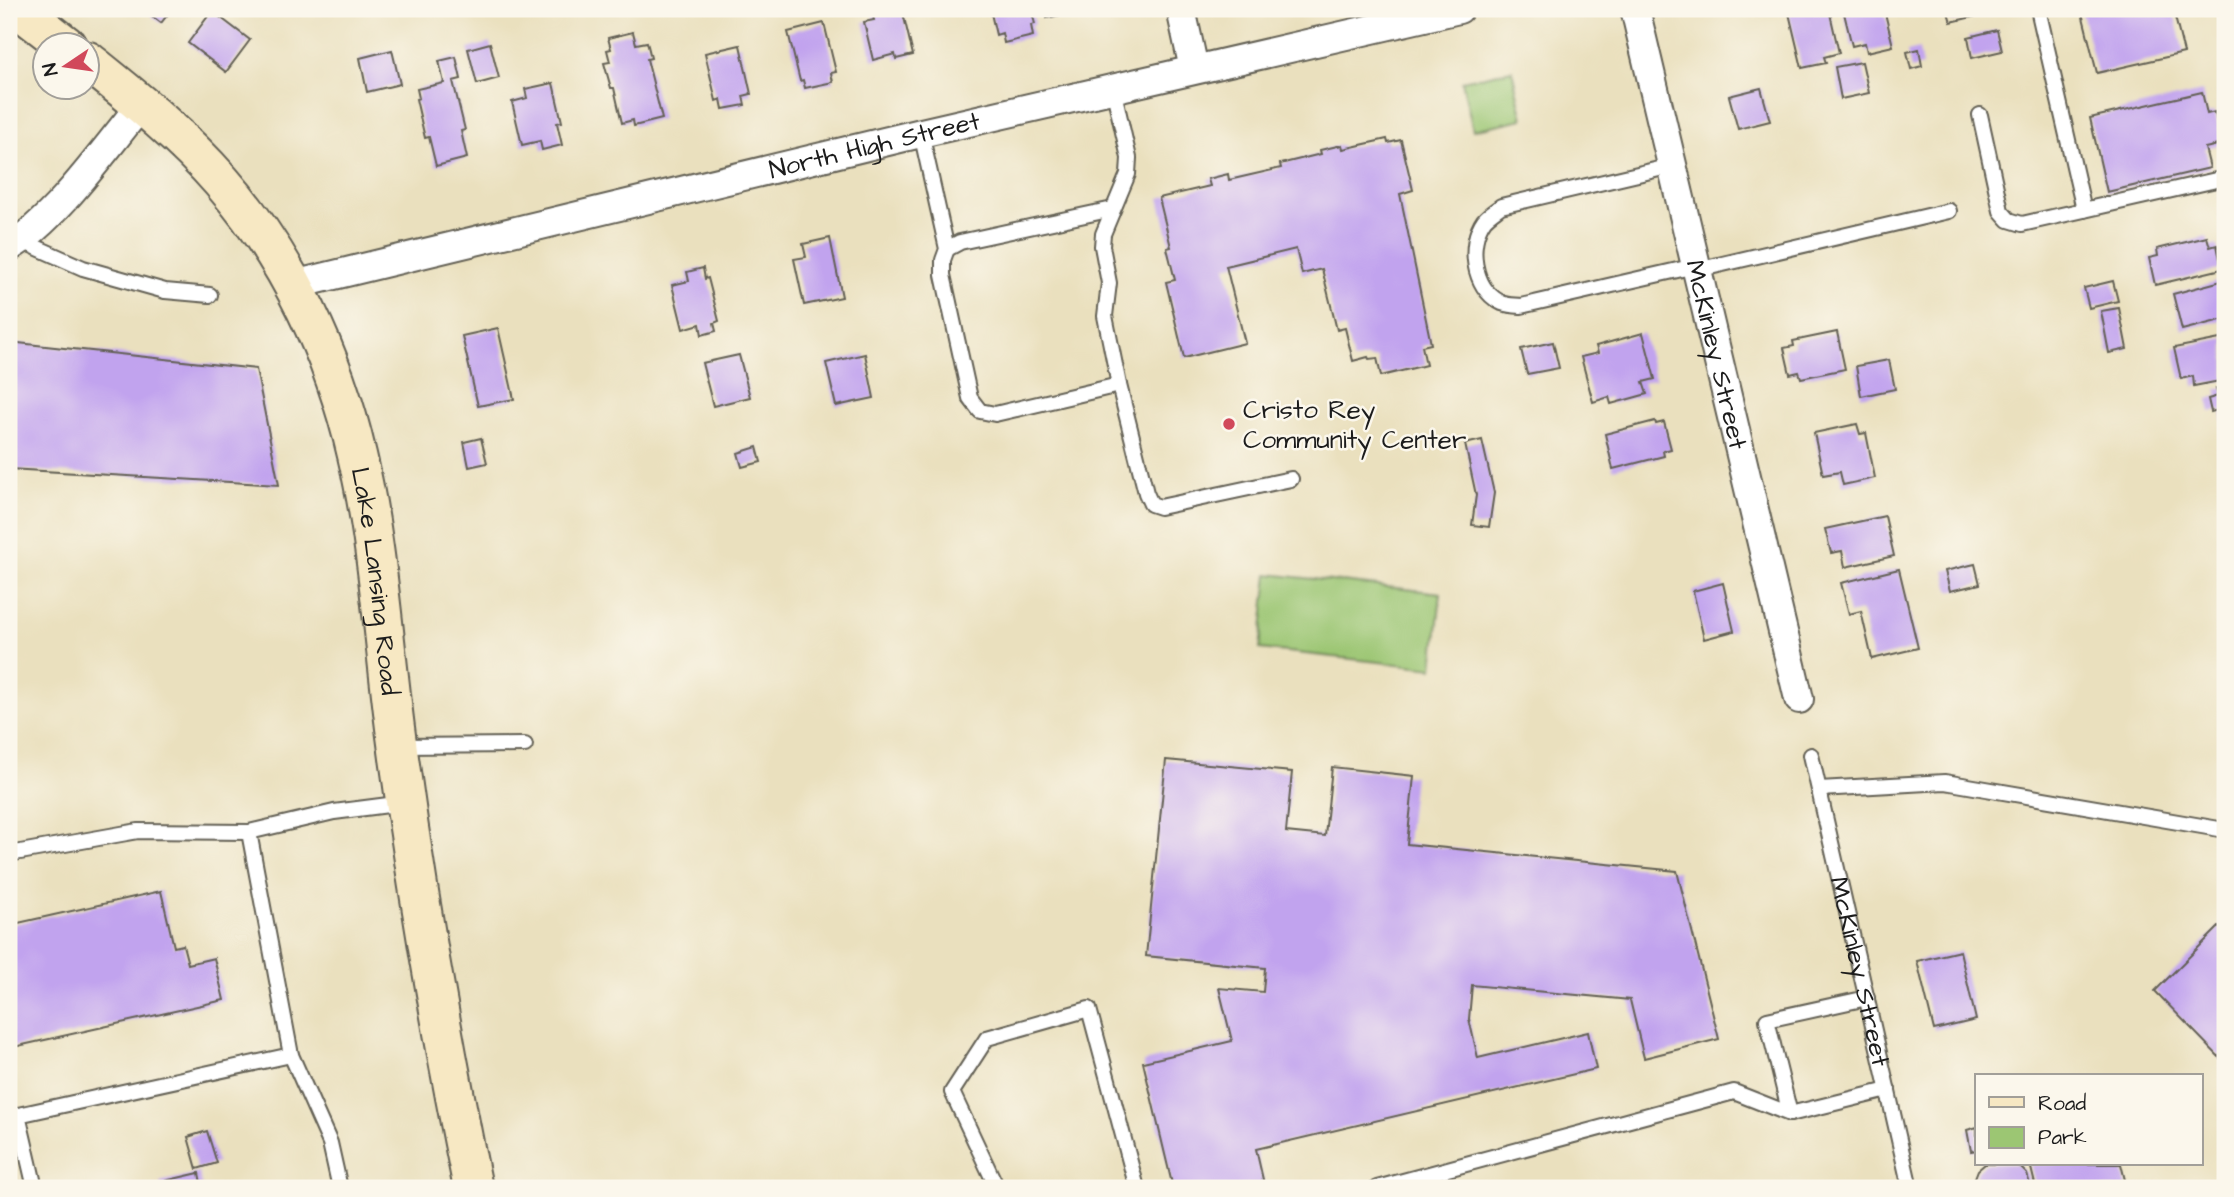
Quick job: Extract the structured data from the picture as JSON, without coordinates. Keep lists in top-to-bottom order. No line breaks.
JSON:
{"streets":{"main road":["Lake Lansing Road"],"street":["North High Street","McKinley Street"]},"crossings":[["North High Street","Lake Lansing Road"]],"places":["Cristo Rey Community Center"],"legend":["Road","Park"],"north":"left"}
